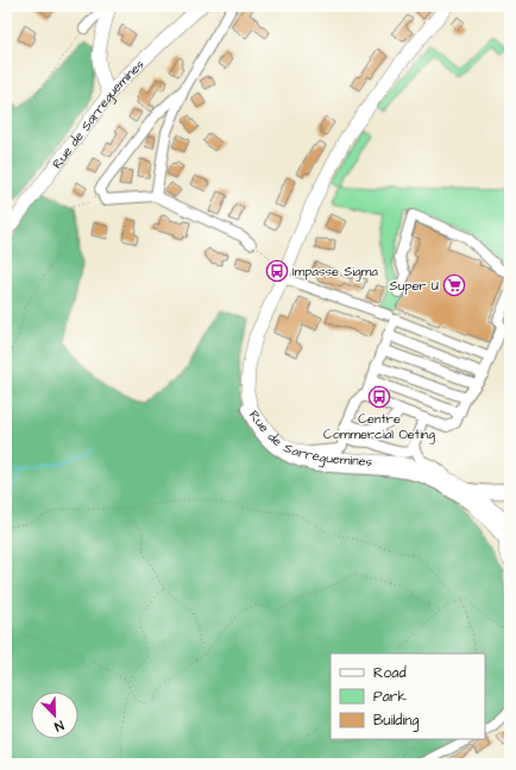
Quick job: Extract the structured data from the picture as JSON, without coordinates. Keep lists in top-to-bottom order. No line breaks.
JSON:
{"streets":{"main road":["Rue de Sarreguemines"]},"places":{"bus stop":["Impasse Sigma","Centre Commercial Oeting"],"supermarket":["Super U"]},"legend":["Road","Park","Building"],"north":"bottom right"}
